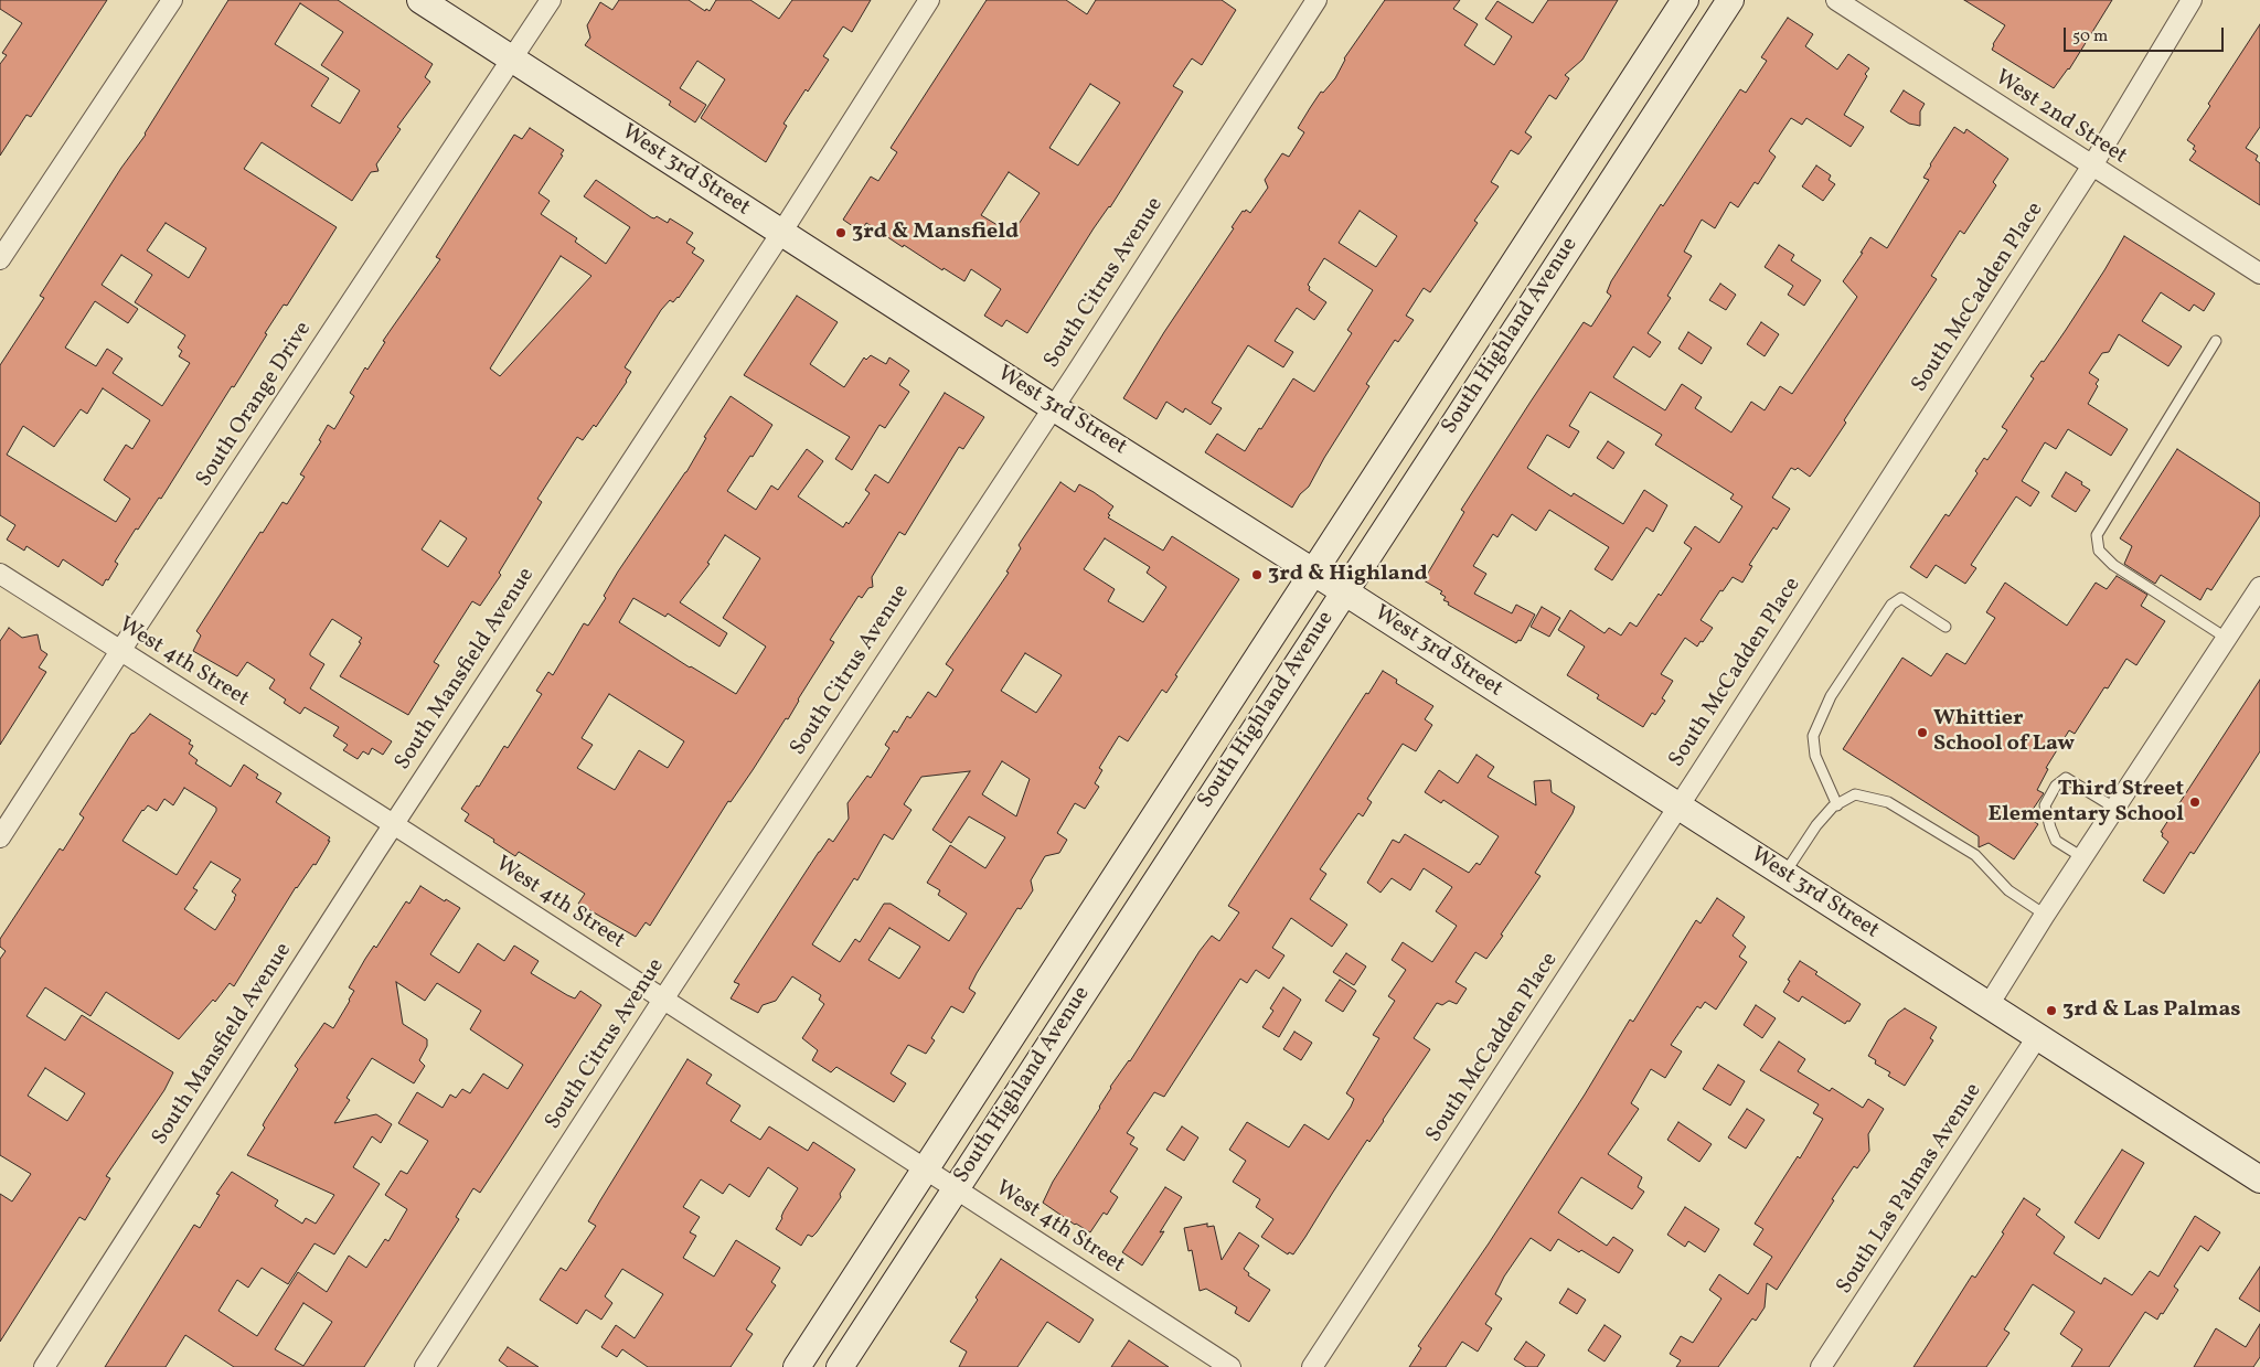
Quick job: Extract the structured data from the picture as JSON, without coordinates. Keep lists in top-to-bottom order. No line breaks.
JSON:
{"streets":{"main road":["West 3rd Street","South Highland Avenue"],"street":["West 2nd Street","South Citrus Avenue","South McCadden Place","South Orange Drive","West 4th Street","South Mansfield Avenue","South Las Palmas Avenue"]},"crossings":[["West 2nd Street","South McCadden Place"],["West 3rd Street","South Citrus Avenue"],["West 3rd Street","South McCadden Place"],["West 3rd Street","South Highland Avenue"],["West 3rd Street","South Orange Drive"],["West 3rd Street","South Mansfield Avenue"],["West 3rd Street","South Las Palmas Avenue"],["South Citrus Avenue","West 4th Street"],["South Highland Avenue","West 4th Street"],["South Orange Drive","West 4th Street"],["West 4th Street","South Mansfield Avenue"]],"places":["3rd & Mansfield","3rd & Highland","Whittier School of Law","Third Street Elementary School","3rd & Las Palmas"],"scale_bar":"50 m"}
